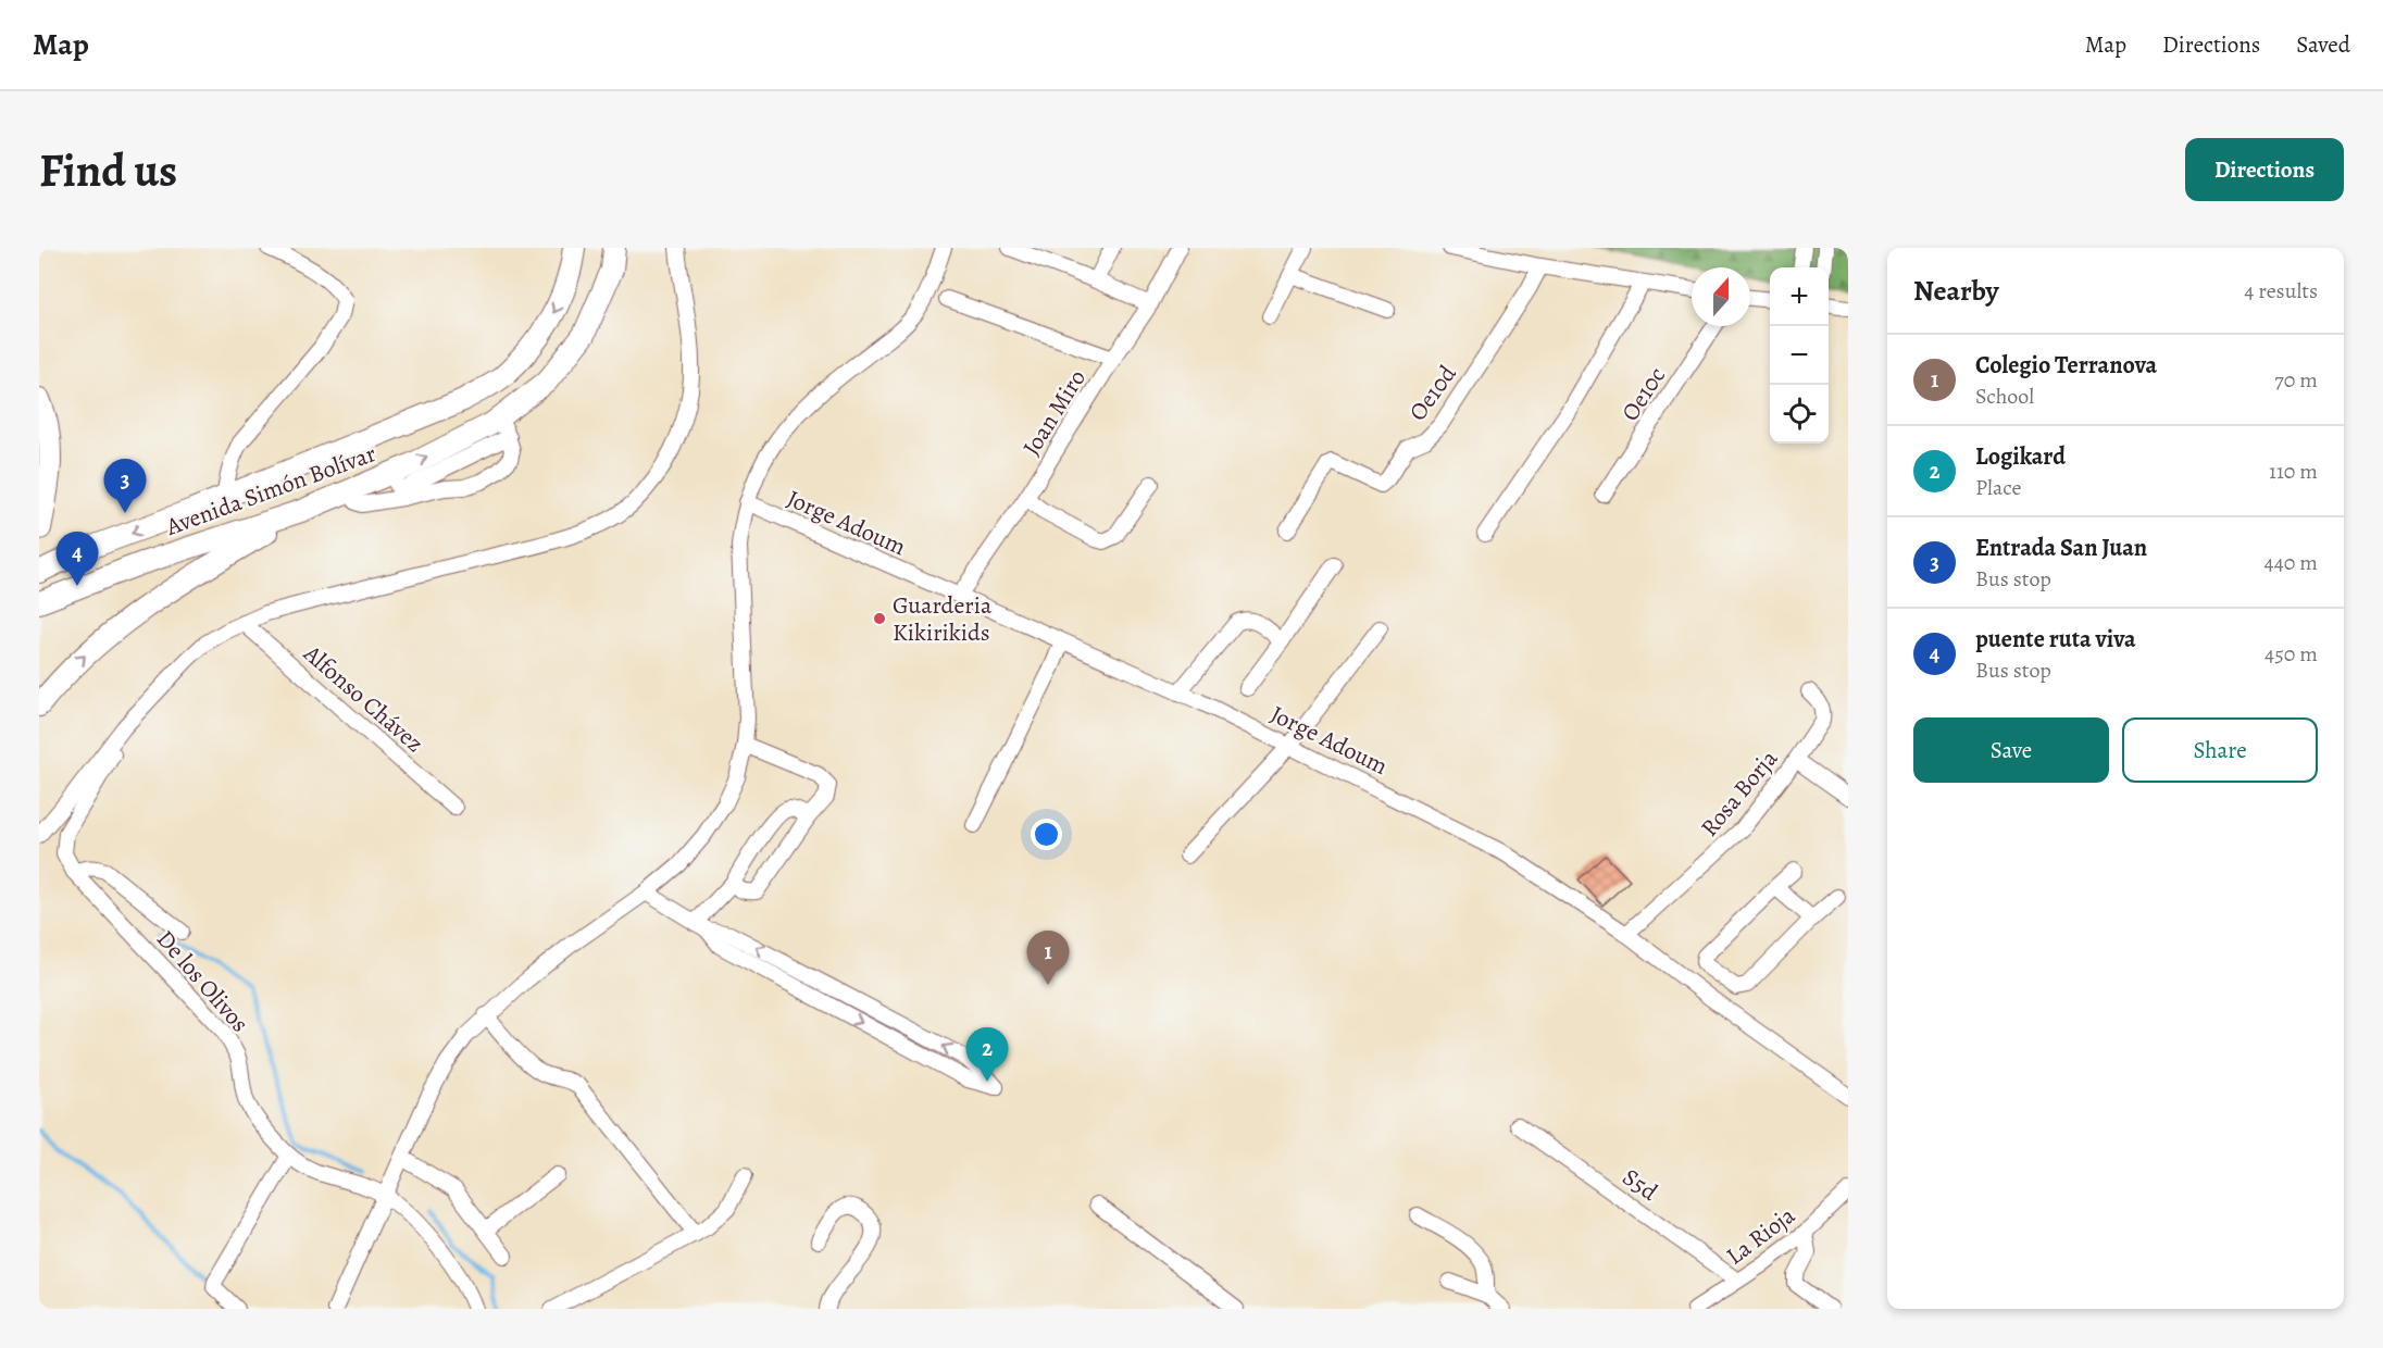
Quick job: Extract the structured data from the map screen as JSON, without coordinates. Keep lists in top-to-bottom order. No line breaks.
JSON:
{"streets":{"highway":["Avenida Simón Bolívar"],"street":["Oe10d","Oe10c","Joan Miro","Jorge Adoum","Alfonso Chávez","Rosa Borja","De los Olivos","S5d","La Rioja"]},"crossings":[["Joan Miro","Jorge Adoum"],["Jorge Adoum","Rosa Borja"],["S5d","La Rioja"]],"places":["Guarderia Kikirikids"],"north":"top","page":{"header":"Map","nav":["Map","Directions","Saved"],"buttons":["Directions",["Save","Share"]],"title":"Find us","heading":["Nearby","4 results"],"map_buttons":["+","−"],"list":[{"mark":"1","name":"Colegio Terranova","note":"School","value":"70 m"},{"mark":"2","name":"Logikard","note":"Place","value":"110 m"},{"mark":"3","name":"Entrada San Juan","note":"Bus stop","value":"440 m"},{"mark":"4","name":"puente ruta viva","note":"Bus stop","value":"450 m"}],"pins":["3","4","1","2"]}}
